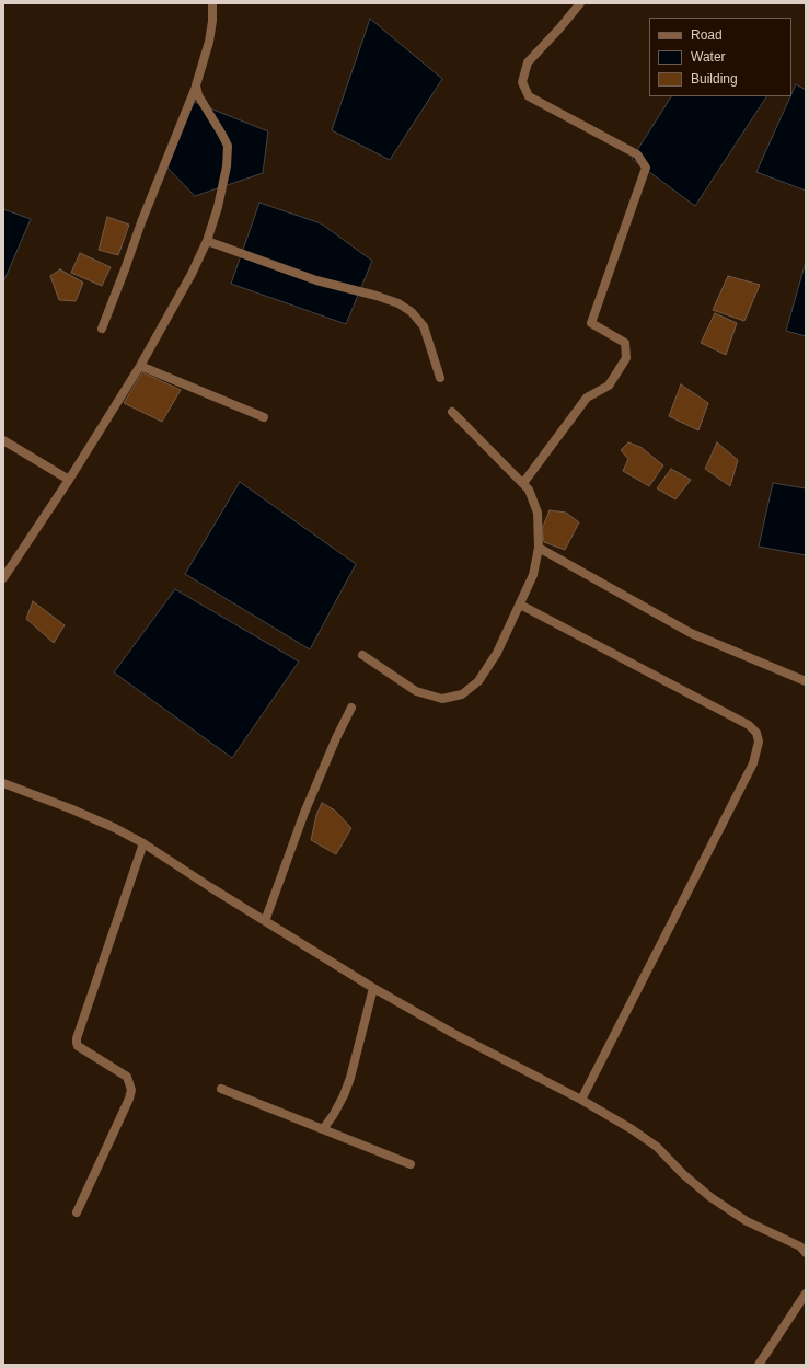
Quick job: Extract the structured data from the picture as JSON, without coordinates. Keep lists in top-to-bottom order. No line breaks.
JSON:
{"legend":["Road","Water","Building"]}
